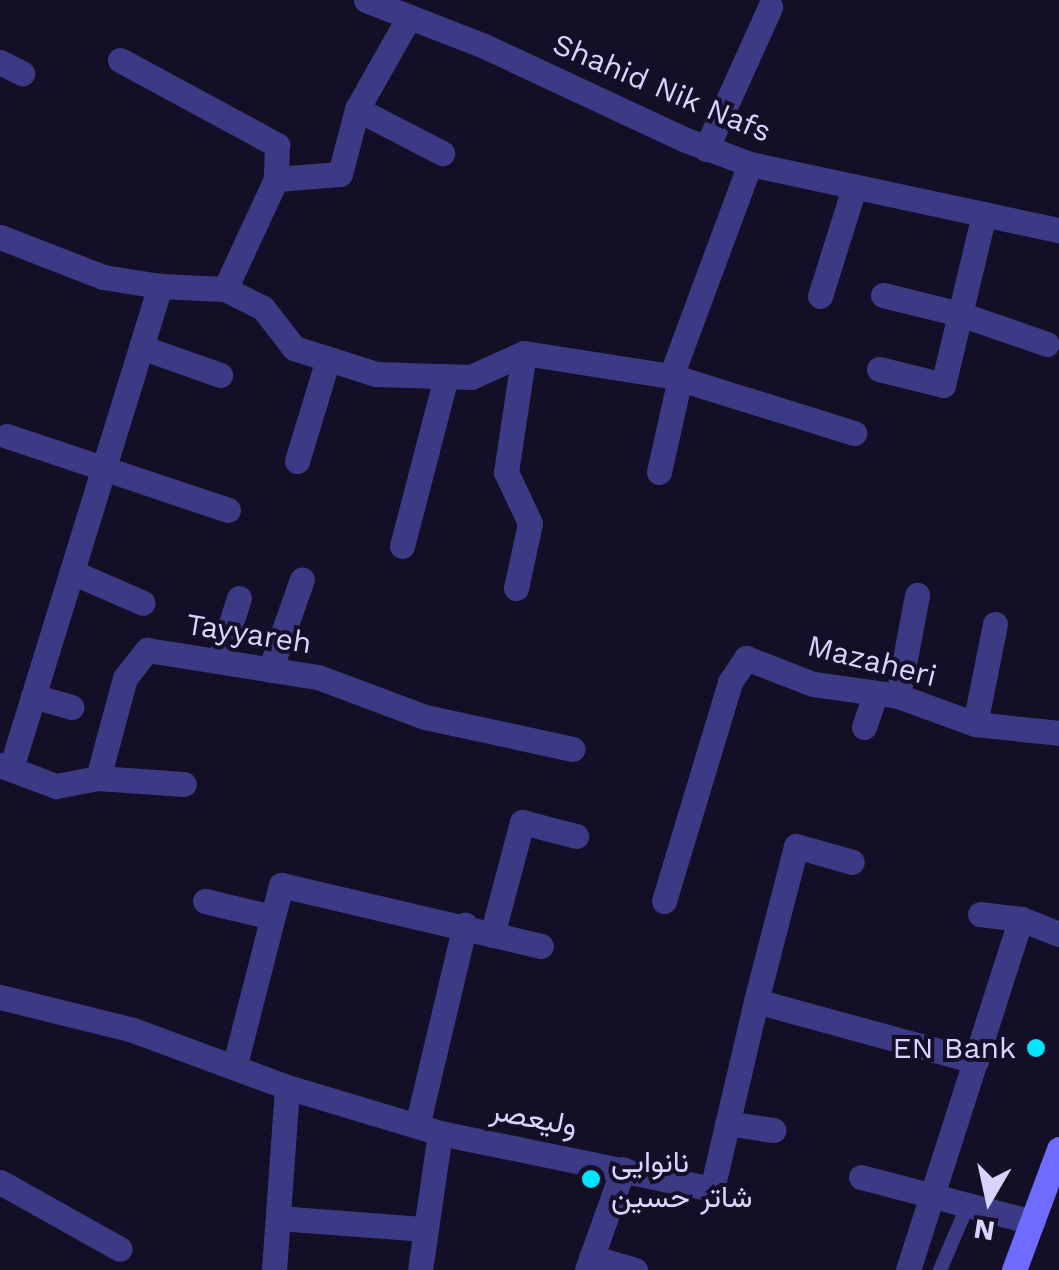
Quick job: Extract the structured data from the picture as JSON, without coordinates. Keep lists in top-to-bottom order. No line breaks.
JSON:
{"streets":{"street":["Shahid Nik Nafs","Tayyareh","Mazaheri","ولیعصر"]},"places":["EN Bank","نانوایی شاتر حسین"],"north":"bottom"}
